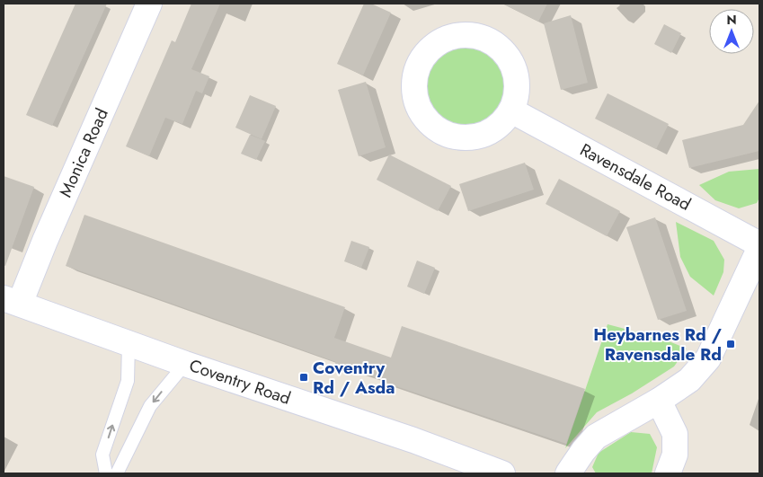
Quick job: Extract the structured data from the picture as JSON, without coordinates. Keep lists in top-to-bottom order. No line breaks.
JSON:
{"streets":{"street":["Monica Road","Ravensdale Road","Coventry Road"]},"crossings":[["Monica Road","Coventry Road"]],"places":{"transit":["Heybarnes Rd / Ravensdale Rd","Coventry Rd / Asda"]},"north":"top"}
